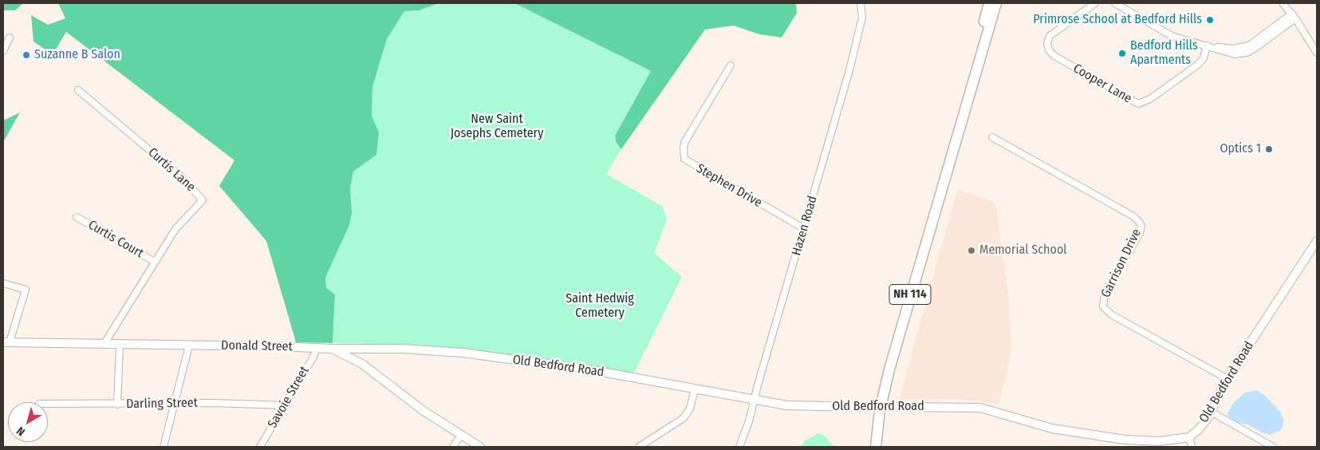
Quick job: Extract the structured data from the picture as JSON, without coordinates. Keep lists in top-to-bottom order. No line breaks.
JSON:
{"streets":{"main road":["NH 114"],"street":["Cooper Lane","Curtis Lane","Stephen Drive","Hazen Road","Curtis Court","Garrison Drive","Donald Street","Old Bedford Road","Savoie Street","Darling Street"]},"crossings":[["Curtis Lane","Curtis Court"],["Curtis Lane","Donald Street"],["Stephen Drive","Hazen Road"],["Hazen Road","Old Bedford Road"],["Garrison Drive","Old Bedford Road"],["Donald Street","Old Bedford Road"],["Donald Street","Savoie Street"],["Savoie Street","Darling Street"]],"parks":["New Saint Josephs Cemetery","Saint Hedwig Cemetery"],"places":["Primrose School at Bedford Hills","Bedford Hills Apartments","Suzanne B Salon","Optics 1","Memorial School"],"north":"bottom left"}
